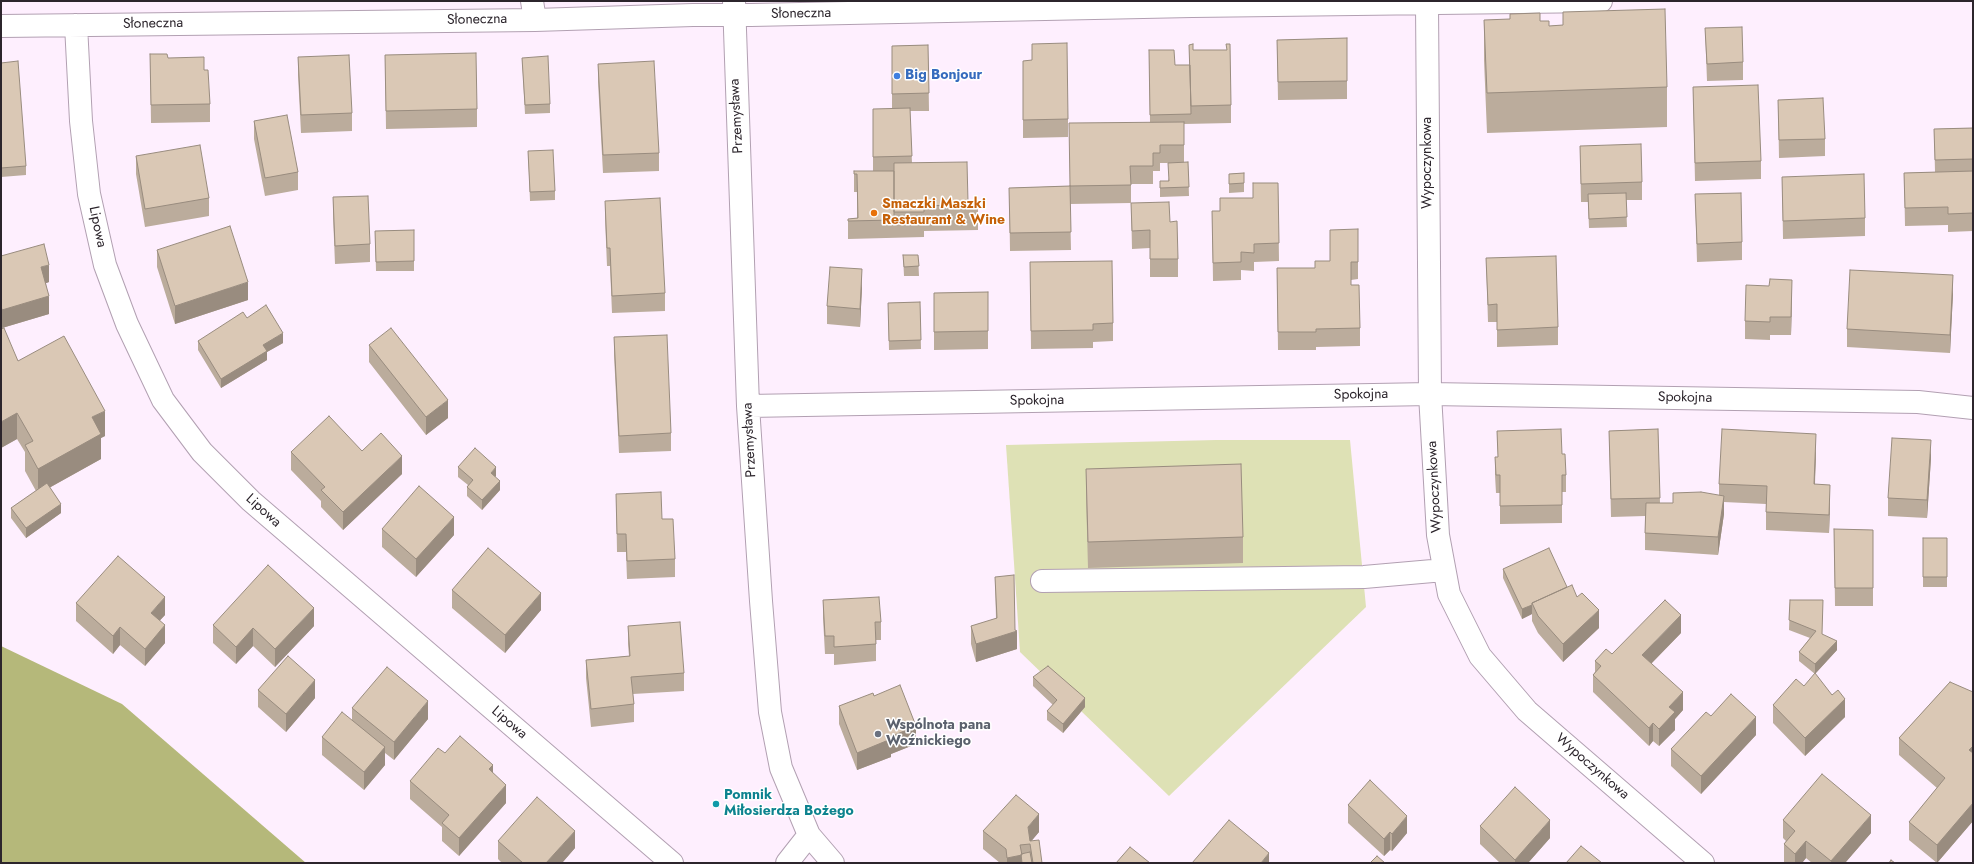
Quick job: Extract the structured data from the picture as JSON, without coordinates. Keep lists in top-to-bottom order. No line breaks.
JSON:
{"streets":{"street":["Słoneczna","Przemysława","Wypoczynkowa","Lipowa","Spokojna"]},"crossings":[["Słoneczna","Przemysława"],["Słoneczna","Wypoczynkowa"],["Słoneczna","Lipowa"],["Przemysława","Spokojna"],["Wypoczynkowa","Spokojna"]],"places":["Big Bonjour","Smaczki Maszki Restaurant & Wine","Wspólnota pana Woźnickiego","Pomnik Miłosierdza Bożego"]}
